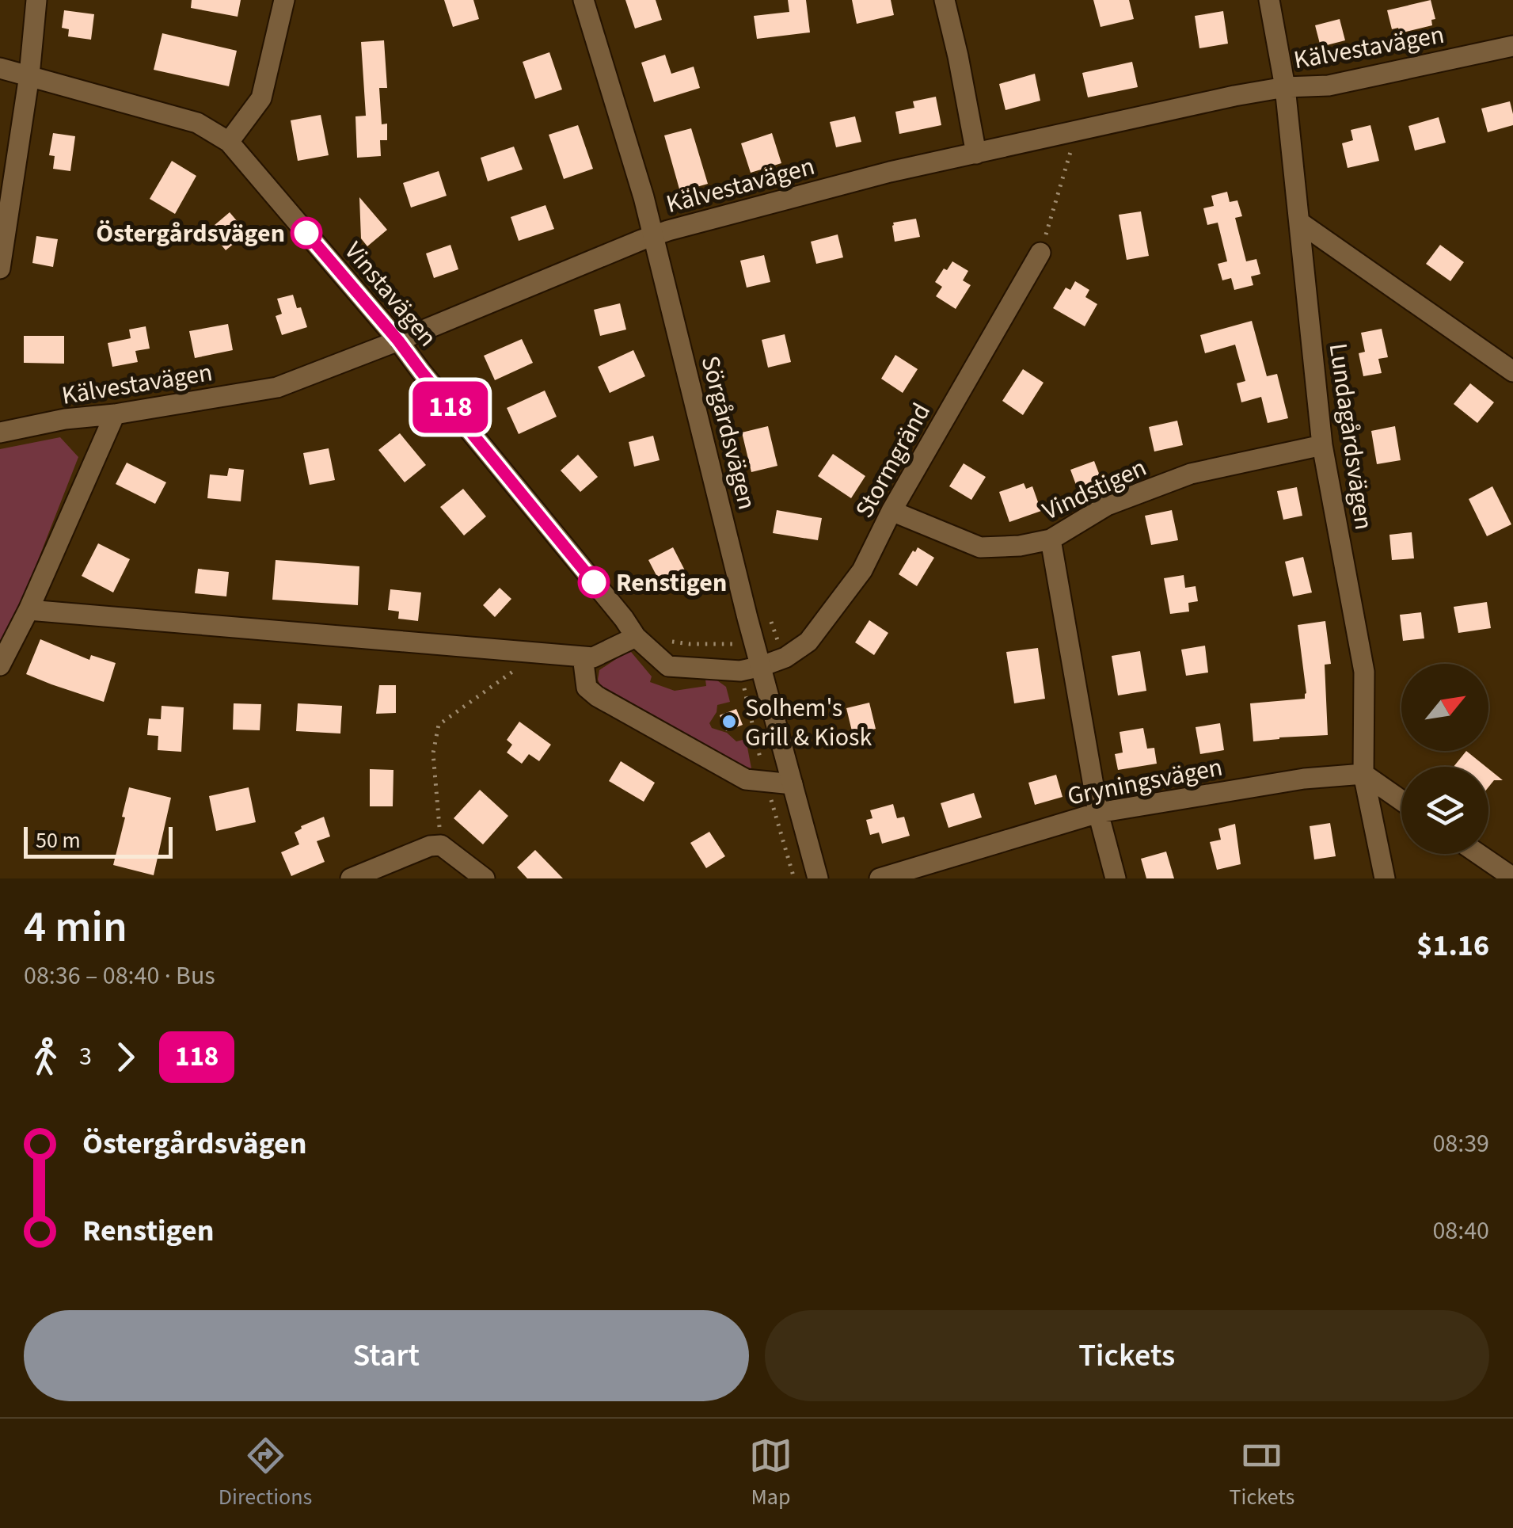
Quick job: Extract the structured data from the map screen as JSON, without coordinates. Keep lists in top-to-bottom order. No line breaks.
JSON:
{"streets":{"street":["Kälvestavägen","Vinstavägen","Sörgårdsvägen","Lundagårdsvägen","Stormgränd","Vindstigen","Gryningsvägen"]},"crossings":[["Kälvestavägen","Vinstavägen"],["Kälvestavägen","Sörgårdsvägen"],["Kälvestavägen","Lundagårdsvägen"],["Vinstavägen","Sörgårdsvägen"],["Vinstavägen","Stormgränd"],["Sörgårdsvägen","Stormgränd"],["Lundagårdsvägen","Vindstigen"],["Lundagårdsvägen","Gryningsvägen"],["Stormgränd","Vindstigen"]],"places":["Östergårdsvägen","Renstigen","Solhem's Grill & Kiosk"],"lines":["bus line 118"],"scale_bar":"50 m","north":"top right","page":{"on_map":"118","scale":"50 m","heading":["4 min","08:36 – 08:40 · Bus","$1.16"],"legs":["3","118"],"list":[{"name":"Östergårdsvägen","value":"08:39"},{"name":"Renstigen","value":"08:40"}],"buttons":["Start","Tickets"],"tabs":["Directions","Map","Tickets"]}}
